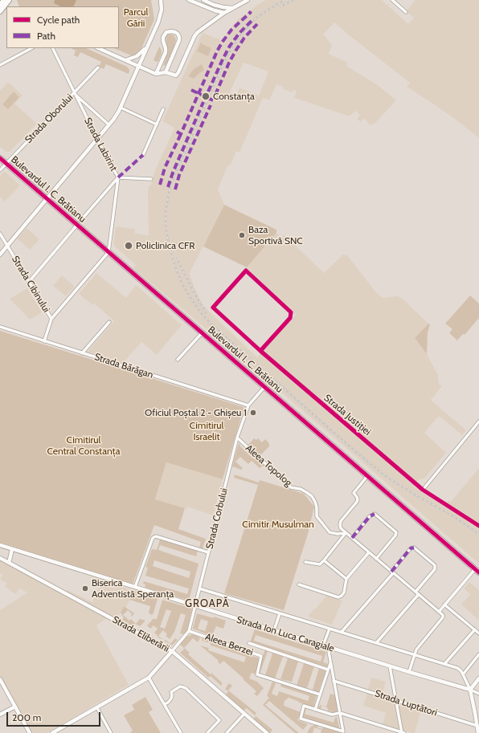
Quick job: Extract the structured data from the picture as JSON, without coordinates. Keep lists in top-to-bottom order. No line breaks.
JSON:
{"streets":{"main road":["Bulevardul I. C. Brătianu"],"street":["Strada Oborului","Strada Labirint","Strada Cibinului","Strada Bărăgan","Strada Justiției","Aleea Topolog","Strada Corbului","Strada Eliberării","Strada Ion Luca Caragiale","Aleea Berzei","Strada Luptători"]},"crossings":[["Strada Oborului","Strada Labirint"],["Strada Oborului","Bulevardul I. C. Brătianu"],["Strada Labirint","Bulevardul I. C. Brătianu"],["Bulevardul I. C. Brătianu","Strada Corbului"],["Strada Bărăgan","Strada Corbului"],["Aleea Topolog","Strada Corbului"],["Strada Corbului","Strada Eliberării"],["Strada Corbului","Strada Ion Luca Caragiale"],["Strada Corbului","Aleea Berzei"]],"districts":["GROAPĂ"],"parks":["Parcul Gării","Cimitirul Israelit","Cimitirul Central Constanța","Cimitir Musulman"],"places":["Constanța","Baza Sportivă SNC","Policlinica CFR","Oficiul Poștal 2 - Ghișeu 1","Biserica Adventistă Speranța"],"legend":["Cycle path","Path"],"scale_bar":"200 m"}
